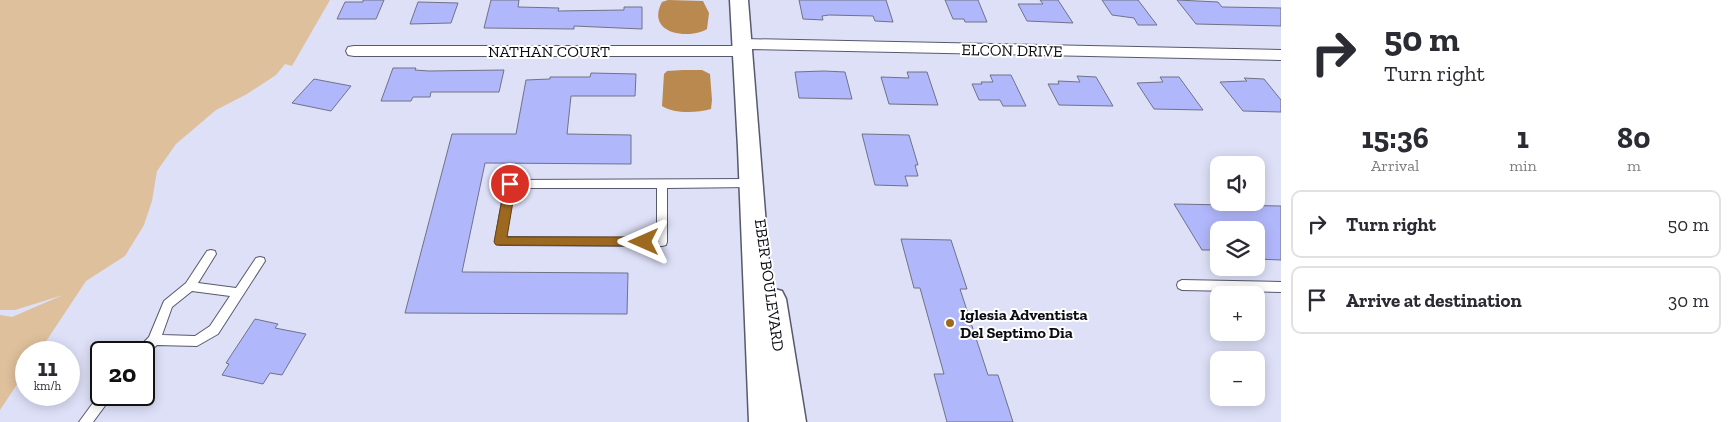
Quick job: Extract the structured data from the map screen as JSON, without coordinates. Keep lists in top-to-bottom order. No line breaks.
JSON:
{"streets":{"street":["ELCON DRIVE","NATHAN COURT","EBER BOULEVARD"]},"crossings":[["ELCON DRIVE","NATHAN COURT"],["ELCON DRIVE","EBER BOULEVARD"],["NATHAN COURT","EBER BOULEVARD"]],"places":["Iglesia Adventista Del Septimo Dia"],"page":{"turn":["50 m","Turn right"],"eta":["15:36","Arrival","1","min","80","m"],"map_buttons":["+","−"],"list":[{"name":"Turn right","value":"50 m"},{"name":"Arrive at destination","value":"30 m"}],"speed":"11 km/h","limit":"20"}}
